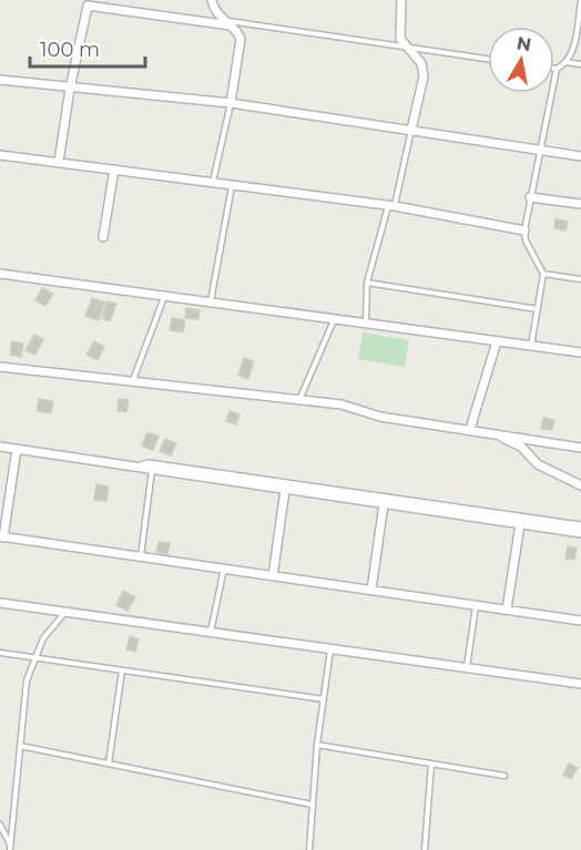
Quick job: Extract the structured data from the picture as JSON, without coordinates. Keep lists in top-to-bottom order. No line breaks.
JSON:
{"scale_bar":"100 m","north":"top"}
